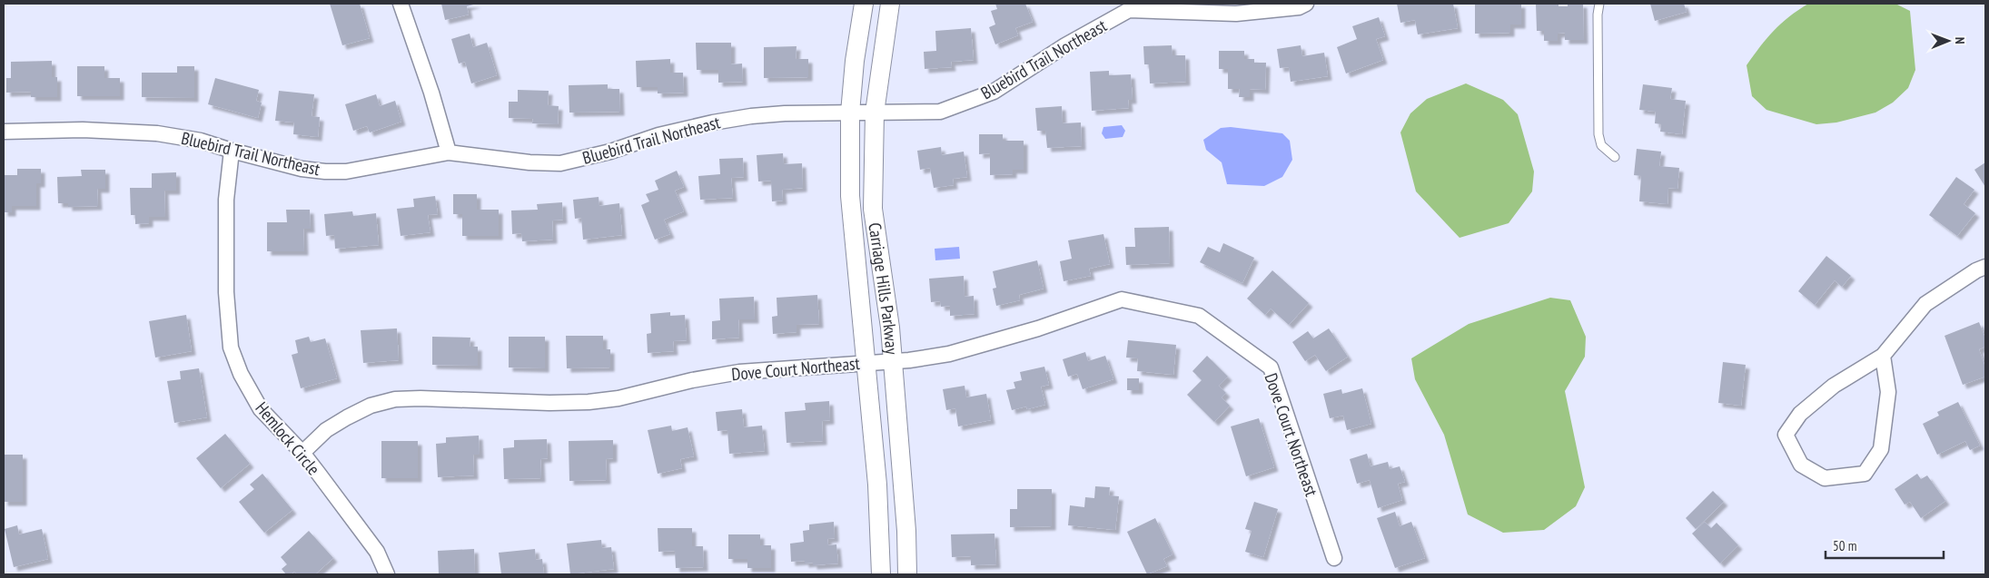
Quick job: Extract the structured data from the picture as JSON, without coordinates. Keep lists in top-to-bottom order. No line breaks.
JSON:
{"streets":{"street":["Bluebird Trail Northeast","Carriage Hills Parkway","Dove Court Northeast","Hemlock Circle"]},"crossings":[["Bluebird Trail Northeast","Carriage Hills Parkway"],["Bluebird Trail Northeast","Hemlock Circle"],["Carriage Hills Parkway","Dove Court Northeast"],["Dove Court Northeast","Hemlock Circle"]],"scale_bar":"50 m","north":"right"}
